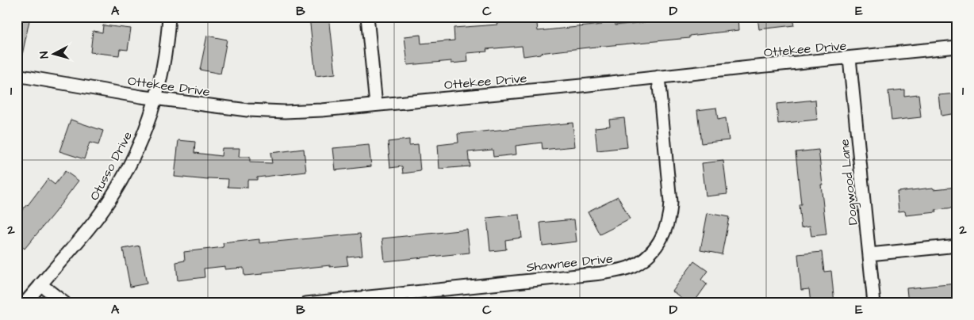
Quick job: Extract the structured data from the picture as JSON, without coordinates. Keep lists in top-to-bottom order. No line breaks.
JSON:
{"streets":{"street":["Ottekee Drive","Otusso Drive","Dogwood Lane","Shawnee Drive"]},"crossings":[["Ottekee Drive","Otusso Drive"],["Ottekee Drive","Dogwood Lane"],["Ottekee Drive","Shawnee Drive"]],"north":"left","grid":{"columns":["A","B","C","D","E"],"rows":["1","2"]}}
